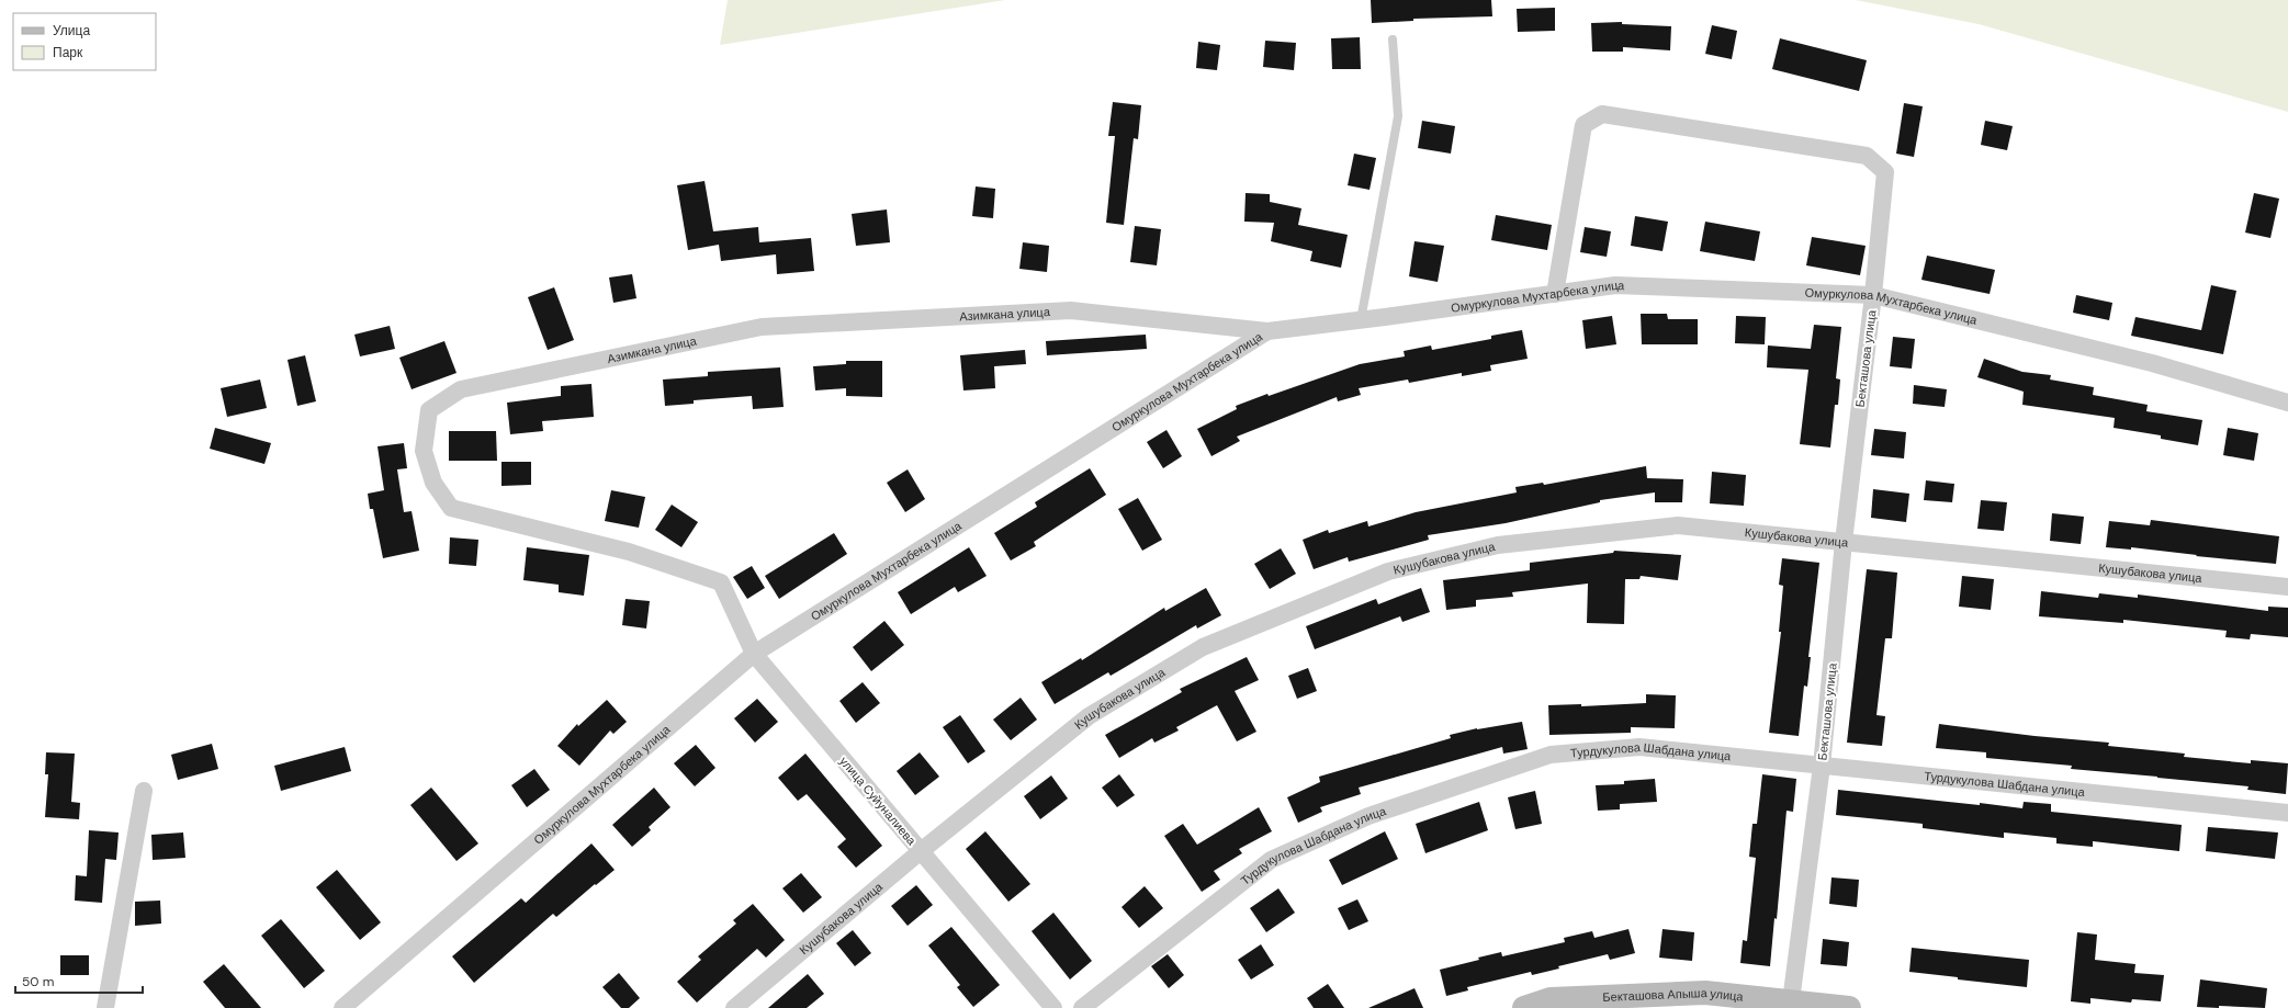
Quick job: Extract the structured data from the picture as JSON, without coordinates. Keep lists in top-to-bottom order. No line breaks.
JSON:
{"streets":{"street":["Омуркулова Мухтарбека улица","Азимкана улица","Бекташова улица","Кушубакова улица","Турдукулова Шабдана улица","улица Суйуналиева","Бекташова Апыша улица"]},"crossings":[["Омуркулова Мухтарбека улица","Азимкана улица"],["Омуркулова Мухтарбека улица","Бекташова улица"],["Омуркулова Мухтарбека улица","улица Суйуналиева"],["Азимкана улица","улица Суйуналиева"],["Бекташова улица","Кушубакова улица"],["Бекташова улица","Турдукулова Шабдана улица"],["Бекташова улица","Бекташова Апыша улица"],["Кушубакова улица","улица Суйуналиева"]],"legend":["Улица","Парк"],"scale_bar":"50 m"}
